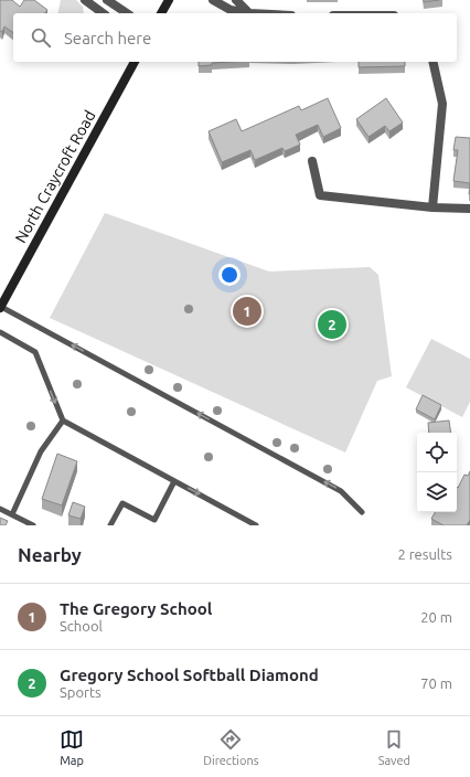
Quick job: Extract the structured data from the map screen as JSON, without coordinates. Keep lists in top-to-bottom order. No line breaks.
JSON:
{"streets":{"main road":["North Craycroft Road"]},"page":{"search":"Search here","pins":["1","2"],"heading":["Nearby","2 results"],"list":[{"mark":"1","name":"The Gregory School","note":"School","value":"20 m"},{"mark":"2","name":"Gregory School Softball Diamond","note":"Sports","value":"70 m"}],"nav":["Map","Directions","Saved"]}}
